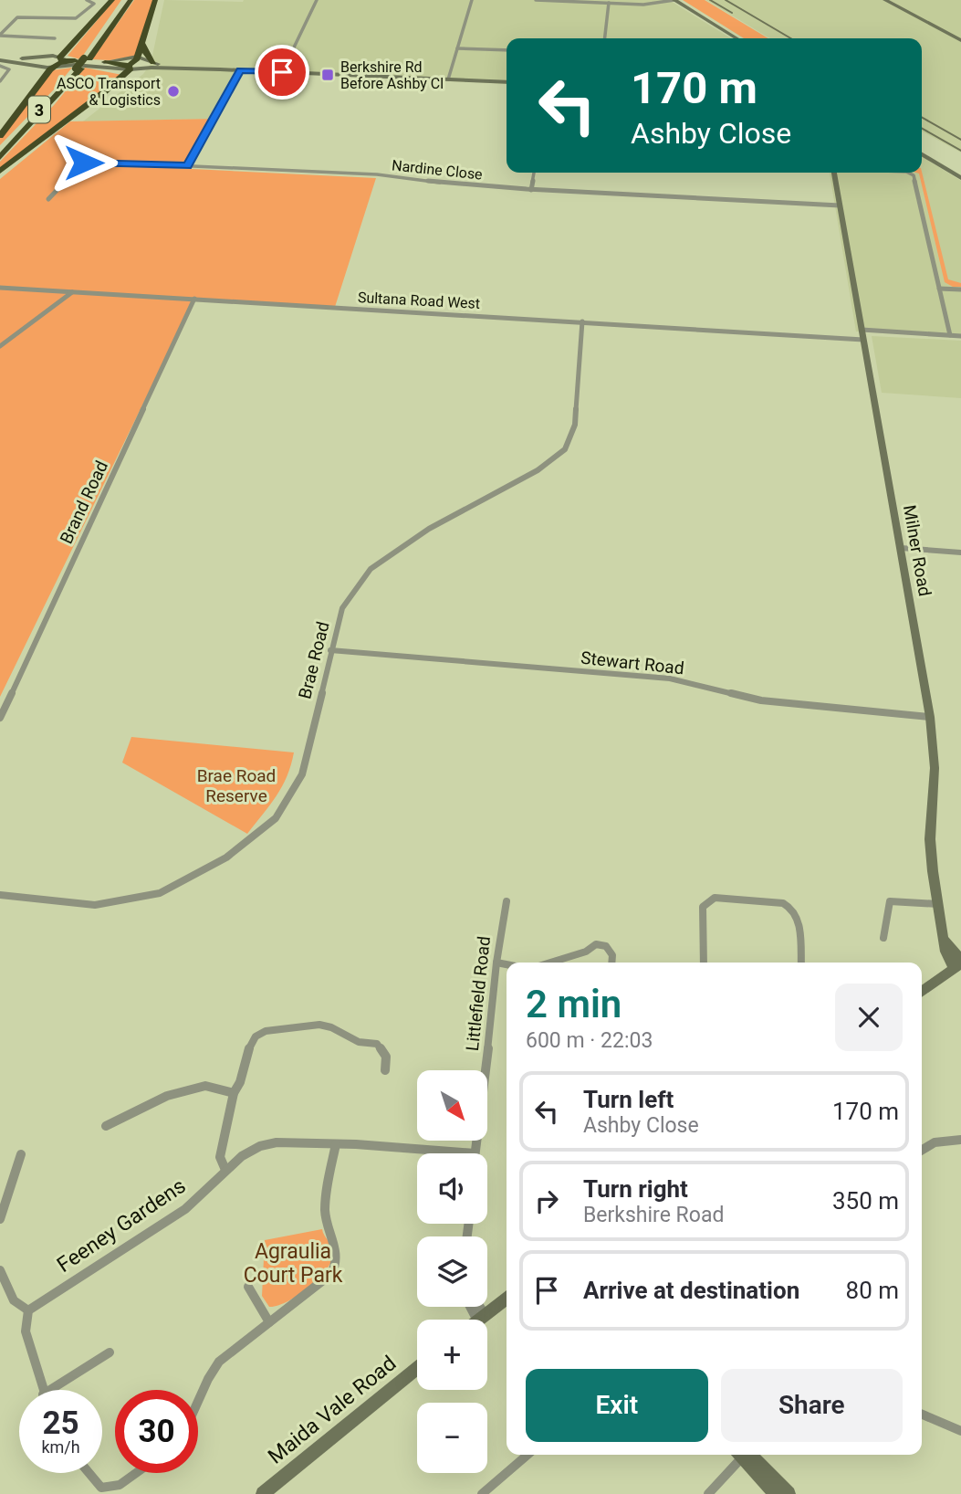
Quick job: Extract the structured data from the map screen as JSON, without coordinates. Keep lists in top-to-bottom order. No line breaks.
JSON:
{"streets":{"highway":["3"],"main road":["Milner Road","Maida Vale Road"],"street":["Nardine Close","Sultana Road West","Brand Road","Brae Road","Stewart Road","Littlefield Road","Feeney Gardens"]},"crossings":[["Nardine Close","Milner Road"],["Sultana Road West","Brand Road"],["Sultana Road West","Milner Road"],["Sultana Road West","Brae Road"],["Milner Road","Stewart Road"],["Brae Road","Stewart Road"]],"parks":["Brae Road Reserve","Agraulia Court Park"],"places":{"transit":["Berkshire Rd Before Ashby Cl"],"other":["ASCO Transport & Logistics"]},"north":"bottom right","page":{"turn":["170 m","Ashby Close"],"heading":["2 min","600 m · 22:03"],"map_buttons":["+","−"],"list":[{"name":"Turn left","note":"Ashby Close","value":"170 m"},{"name":"Turn right","note":"Berkshire Road","value":"350 m"},{"name":"Arrive at destination","value":"80 m"}],"buttons":["Exit","Share"],"speed":"25 km/h","limit":"30"}}
